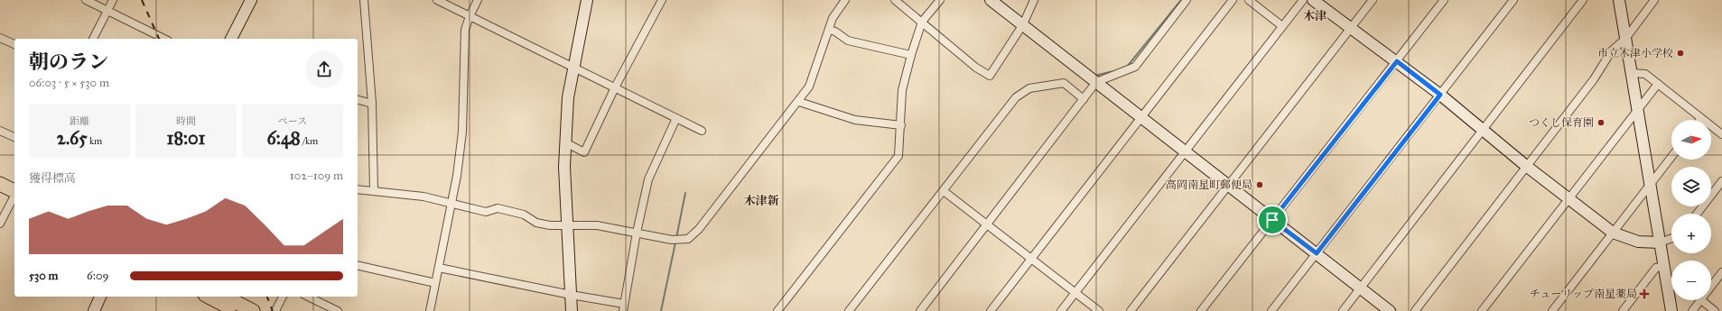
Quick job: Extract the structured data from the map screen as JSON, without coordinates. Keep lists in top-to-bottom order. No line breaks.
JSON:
{"districts":["木津","木津新"],"places":{"other":["市立木津小学校","つくし保育園","高岡南星町郵便局"],"health":["チューリップ南星薬局"]},"north":"right","page":{"heading":["朝のラン","06:03 · 5 × 530 m"],"stats":[["距離","2.65 km"],["時間","18:01"],["ペース","6:48 /km"]],"map_buttons":["+","−"],"chart":["獲得標高","102–109 m"],"list":[{"name":"530 m","note":"6:09"}]}}
